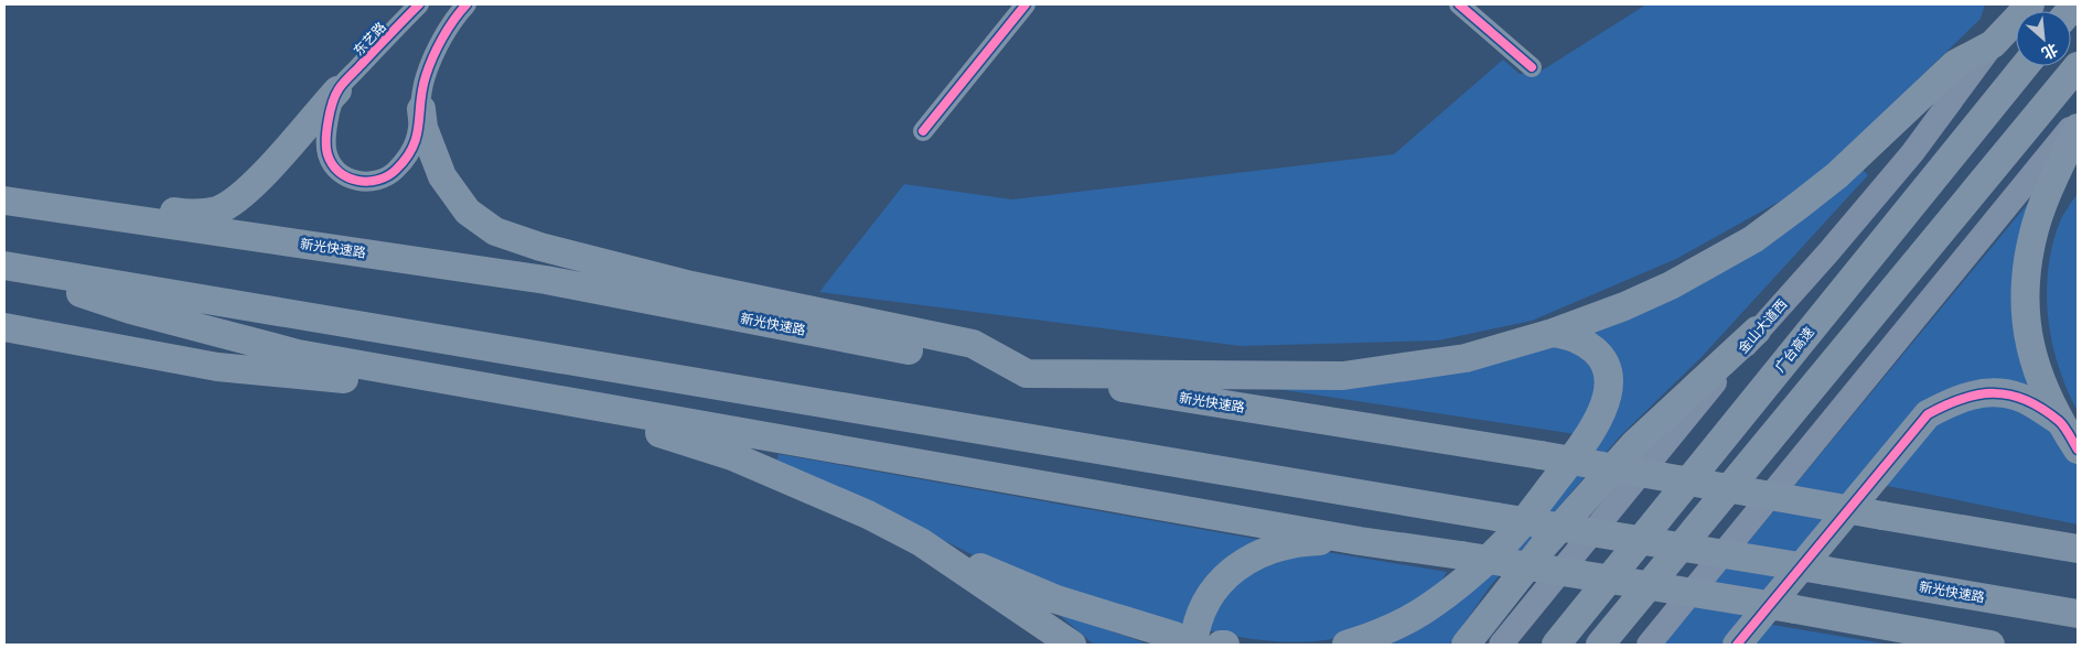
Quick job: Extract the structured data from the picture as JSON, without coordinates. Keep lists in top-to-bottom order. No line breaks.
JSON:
{"streets":{"highway":["新光快速路","广台高速"],"main road":["金山大道西"],"street":["东艺路"]},"north":"bottom right"}
